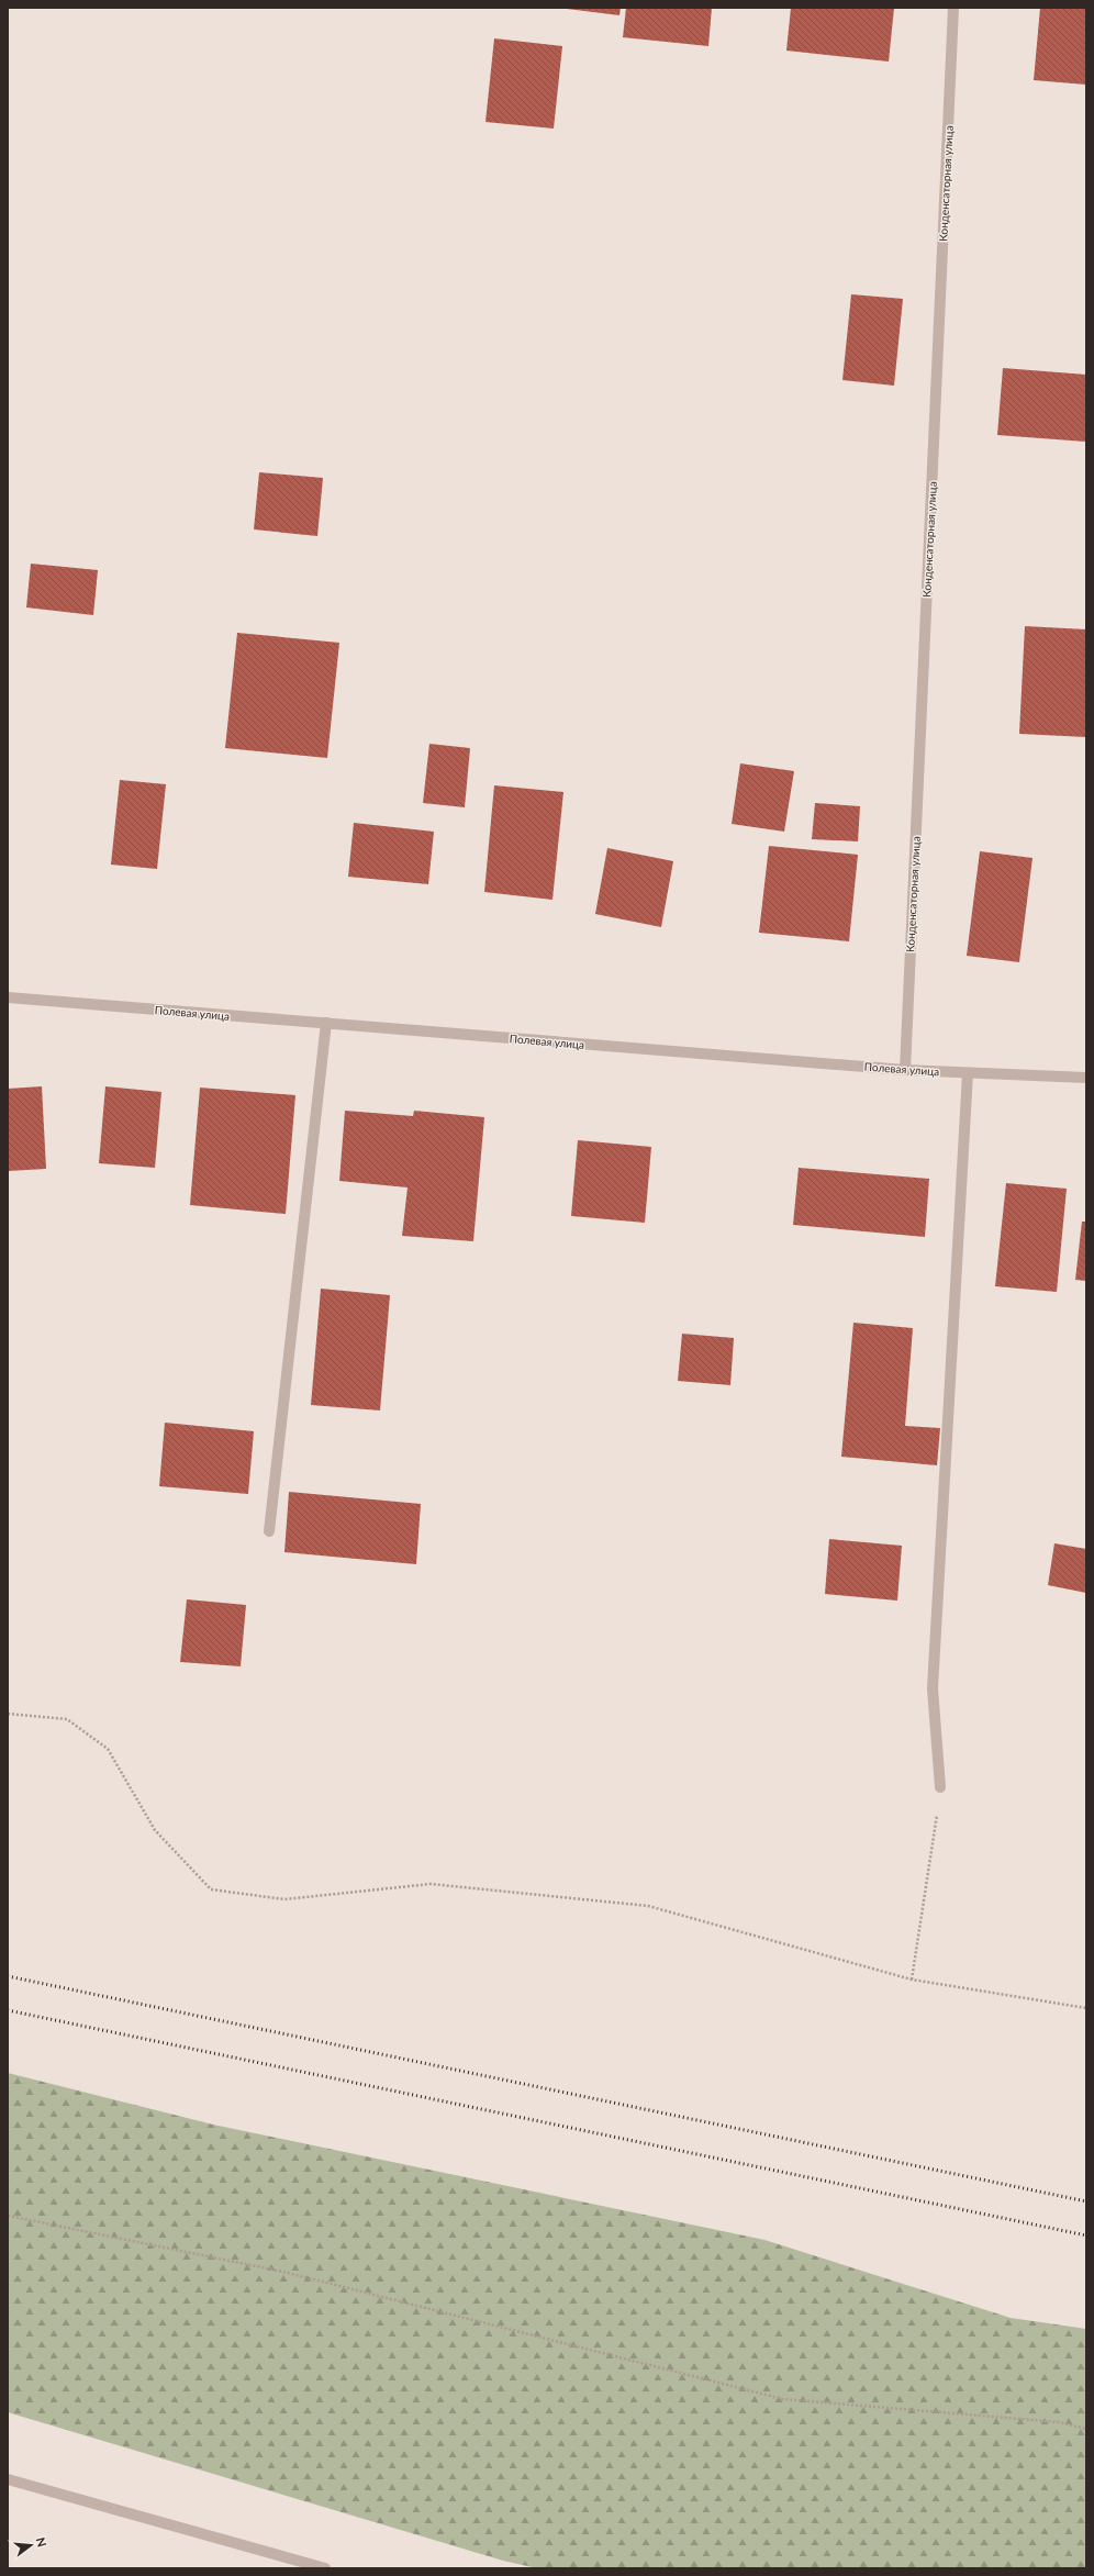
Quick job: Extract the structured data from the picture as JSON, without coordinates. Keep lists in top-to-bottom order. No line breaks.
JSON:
{"streets":{"street":["Конденсаторная улица","Полевая улица"]},"crossings":[["Конденсаторная улица","Полевая улица"]],"north":"right"}
